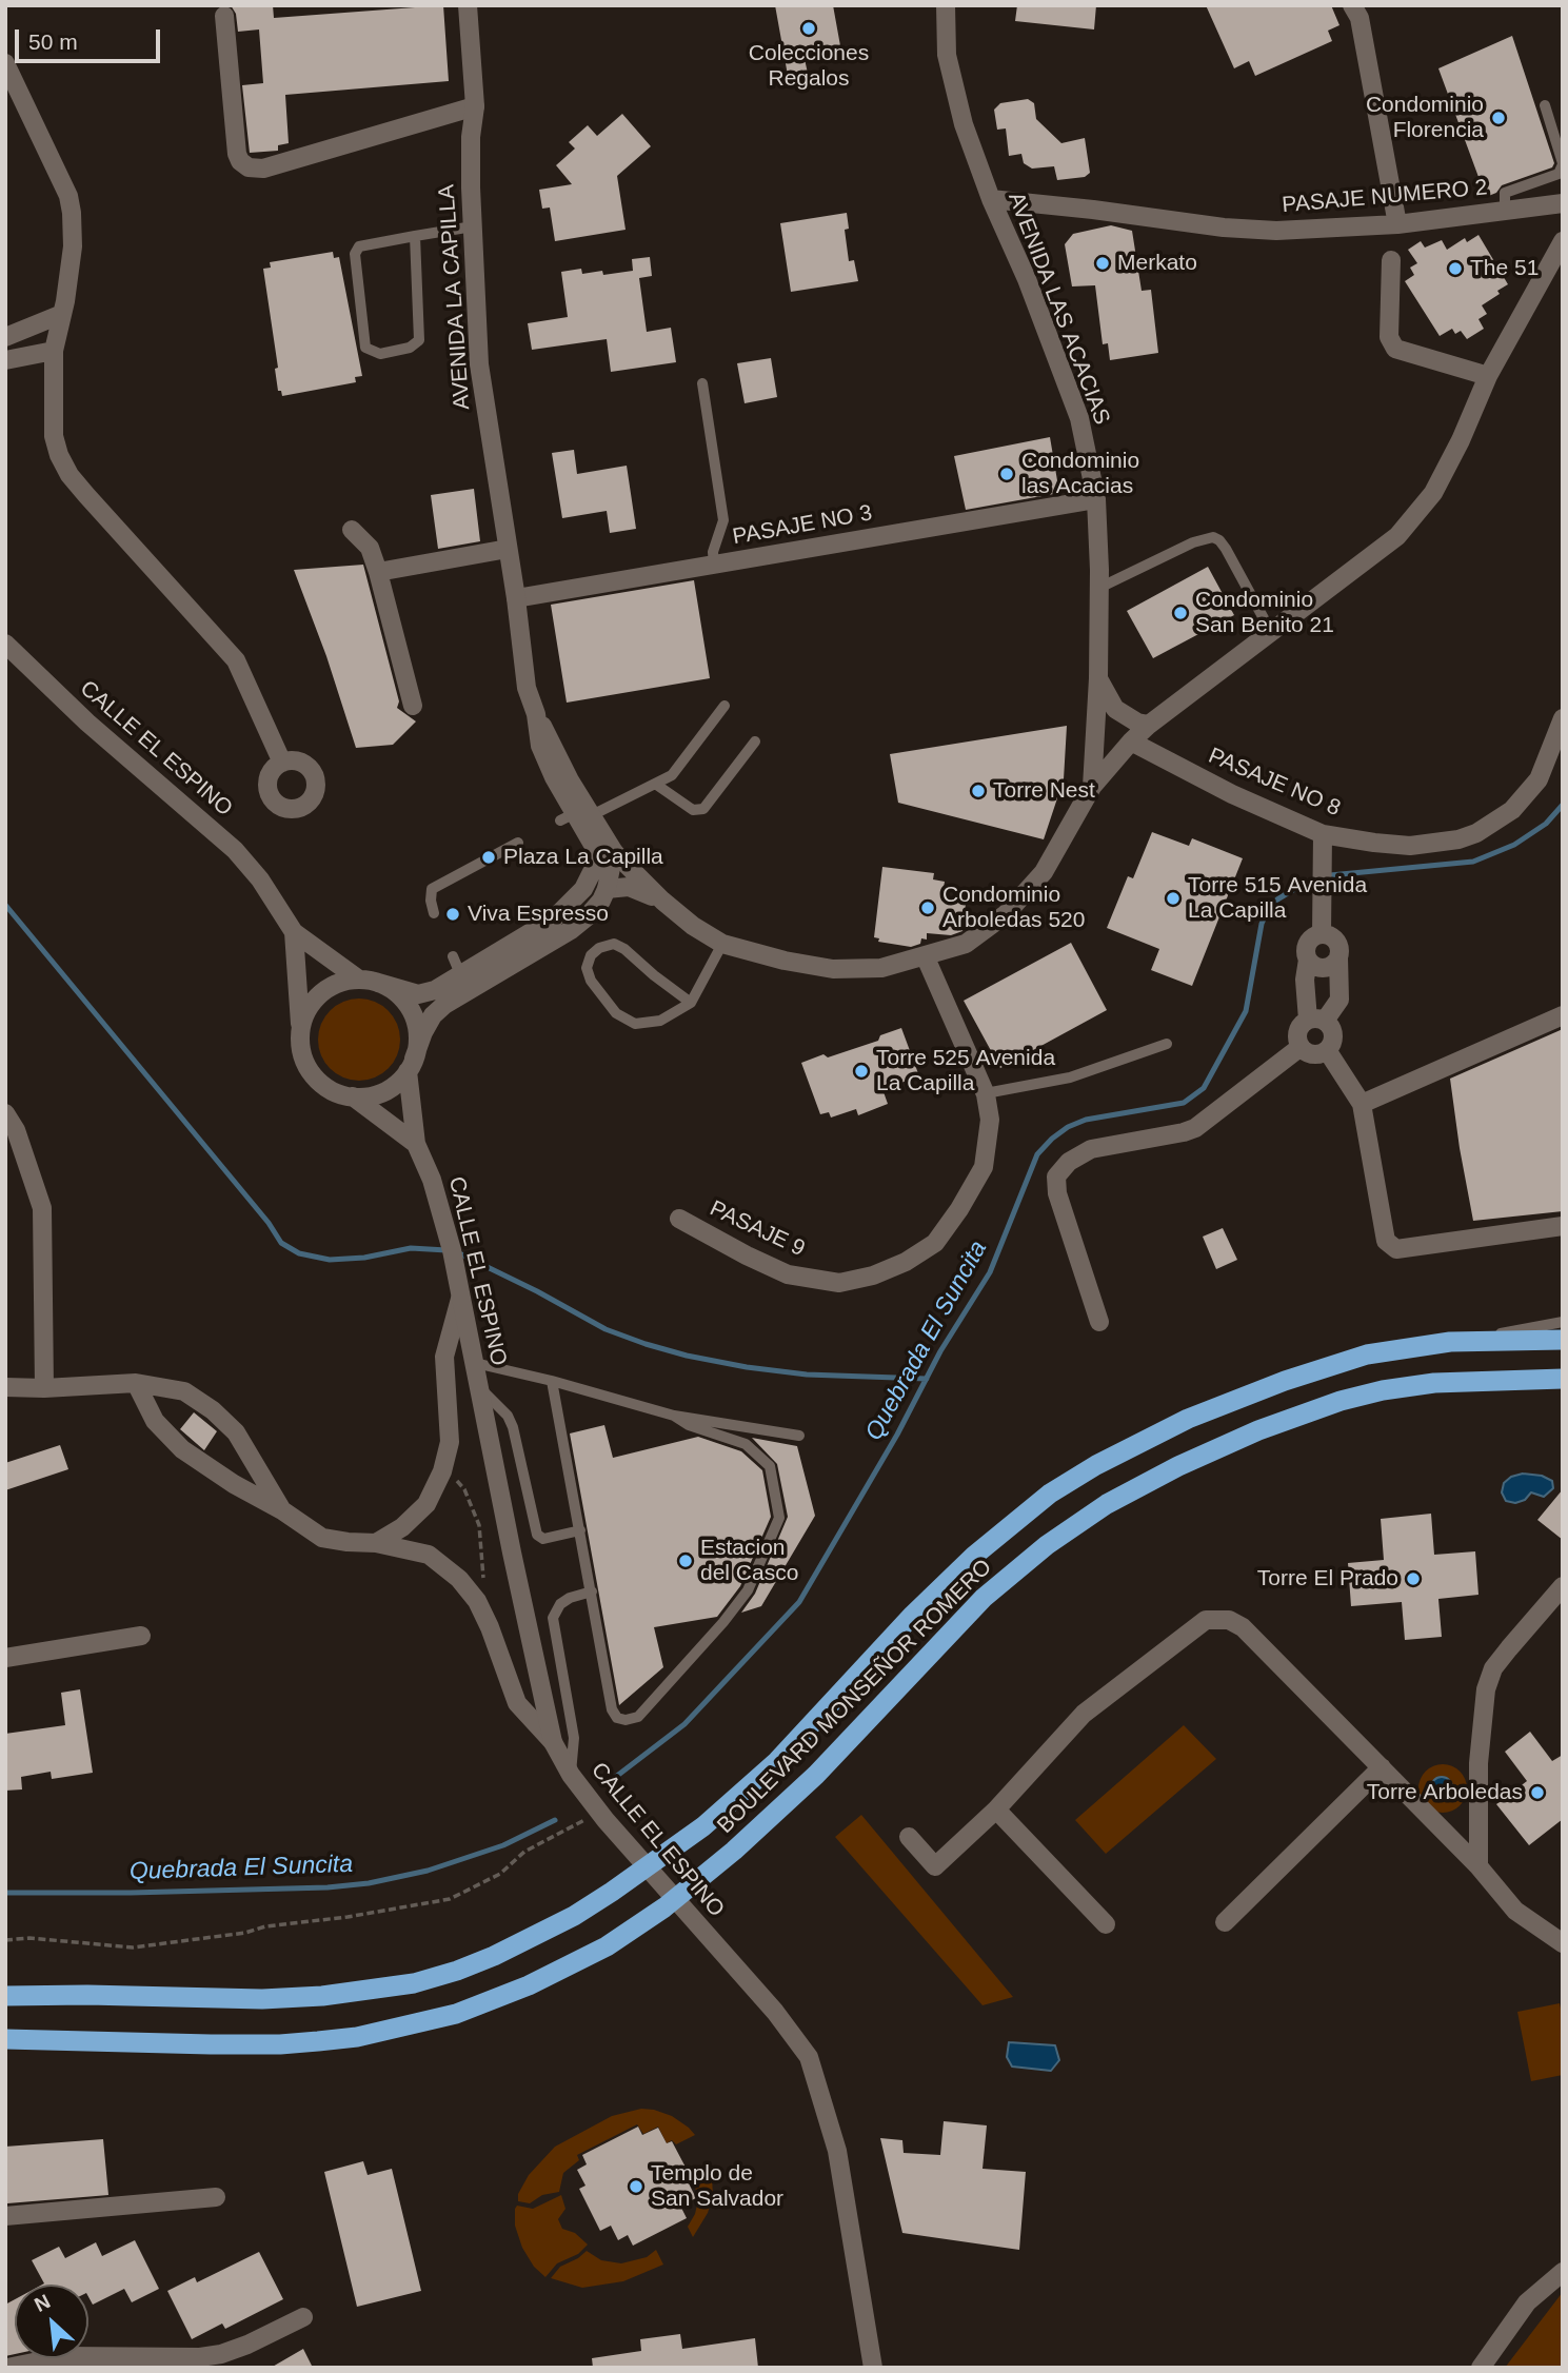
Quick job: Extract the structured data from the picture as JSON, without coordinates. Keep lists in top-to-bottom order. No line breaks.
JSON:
{"streets":{"highway":["BOULEVARD MONSEÑOR ROMERO"],"street":["PASAJE NUMERO 2","AVENIDA LA CAPILLA","AVENIDA LAS ACACIAS","PASAJE NO 3","CALLE EL ESPINO","PASAJE NO 8","PASAJE 9"]},"crossings":[["PASAJE NUMERO 2","AVENIDA LAS ACACIAS"],["AVENIDA LA CAPILLA","AVENIDA LAS ACACIAS"],["AVENIDA LA CAPILLA","PASAJE NO 3"],["AVENIDA LA CAPILLA","PASAJE NO 8"],["AVENIDA LA CAPILLA","PASAJE 9"],["AVENIDA LAS ACACIAS","PASAJE NO 3"]],"water":["Quebrada El Suncita"],"places":["Colecciones Regalos","Condominio Florencia","Merkato","The 51","Condominio las Acacias","Condominio San Benito 21","Torre Nest","Plaza La Capilla","Torre 515 Avenida La Capilla","Condominio Arboledas 520","Viva Espresso","Torre 525 Avenida La Capilla","Estacion del Casco","Torre El Prado","Torre Arboledas","Templo de San Salvador"],"scale_bar":"50 m","north":"top left"}
